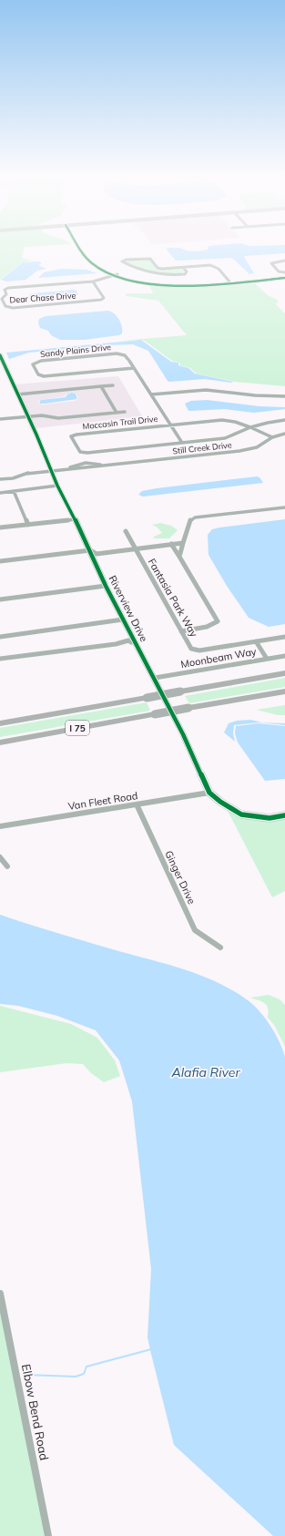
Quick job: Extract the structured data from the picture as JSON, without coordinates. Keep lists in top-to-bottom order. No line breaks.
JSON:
{"streets":{"highway":["I 75"],"street":["Dear Chase Drive","Sandy Plains Drive","Moccasin Trail Drive","Still Creek Drive","Fantasia Park Way","Riverview Drive","Moonbeam Way","Van Fleet Road","Ginger Drive","Elbow Bend Road"]},"crossings":[["Sandy Plains Drive","Moccasin Trail Drive"],["Moccasin Trail Drive","Still Creek Drive"],["Still Creek Drive","Riverview Drive"],["Fantasia Park Way","Riverview Drive"],["Riverview Drive","Moonbeam Way"],["Riverview Drive","Van Fleet Road"],["Van Fleet Road","Ginger Drive"]],"water":["Alafia River"]}
